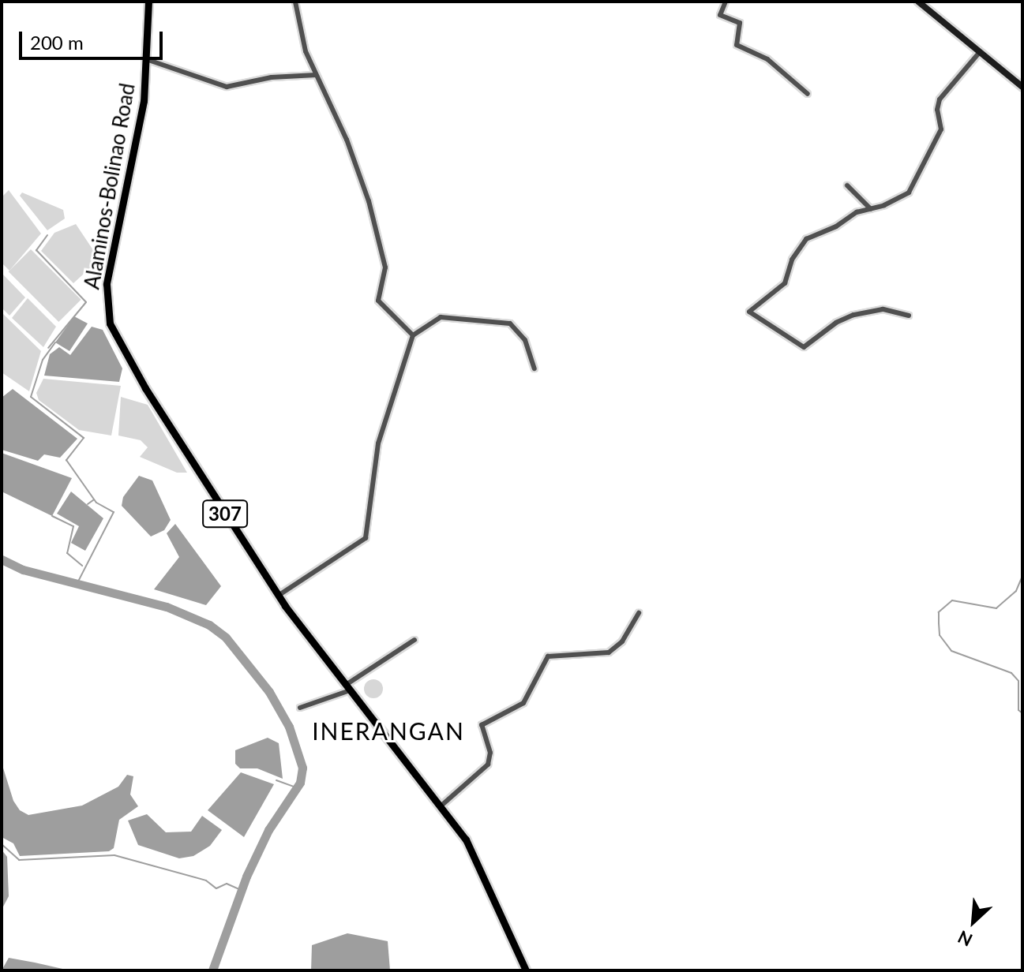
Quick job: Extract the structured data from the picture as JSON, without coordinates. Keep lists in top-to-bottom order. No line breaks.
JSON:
{"streets":{"main road":["Alaminos-Bolinao Road","307"]},"districts":["INERANGAN"],"scale_bar":"200 m","north":"bottom left"}
